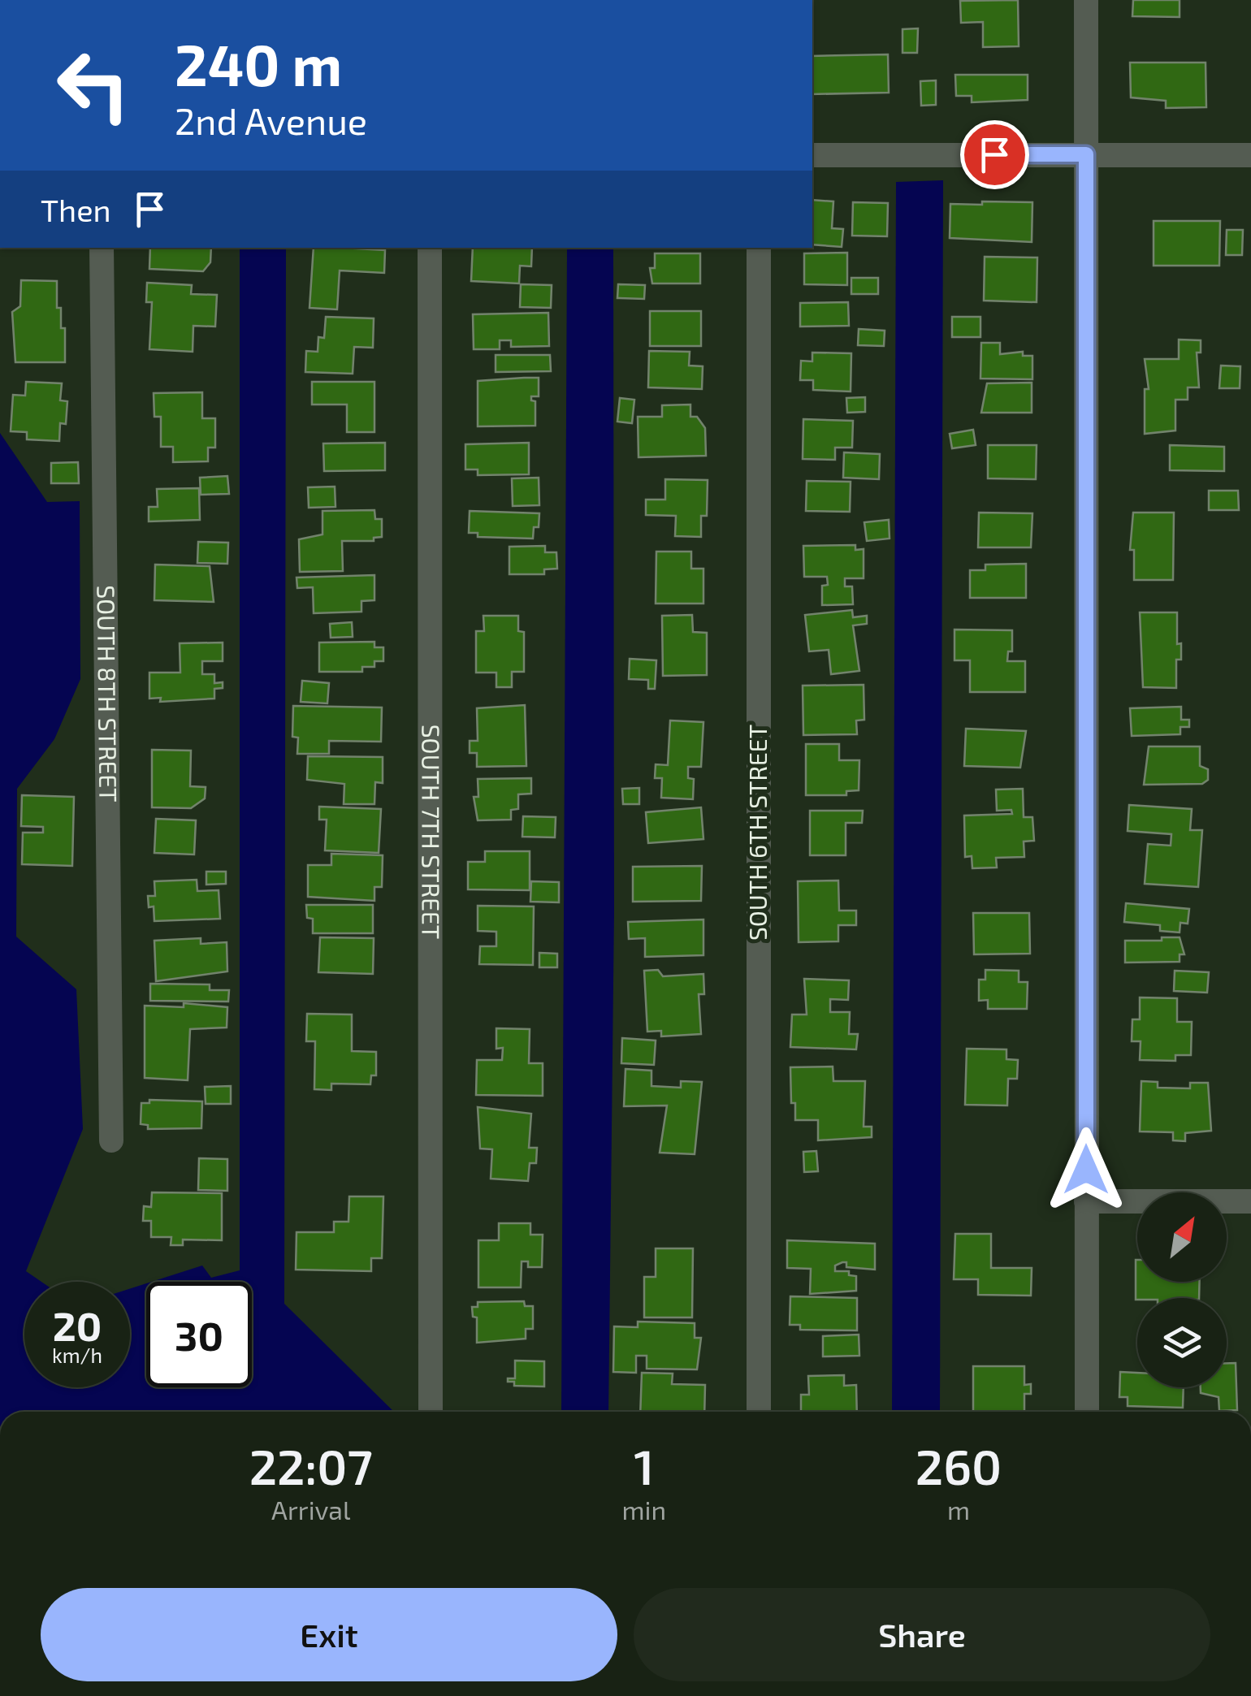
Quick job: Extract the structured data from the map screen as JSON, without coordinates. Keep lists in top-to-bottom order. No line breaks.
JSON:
{"streets":{"street":["SOUTH 8TH STREET","SOUTH 7TH STREET","SOUTH 6TH STREET"]},"north":"top right","page":{"turn":["240 m","2nd Avenue"],"then":"Then","speed":"20 km/h","limit":"30","eta":["22:07","Arrival","1","min","260","m"],"buttons":["Exit","Share"]}}
